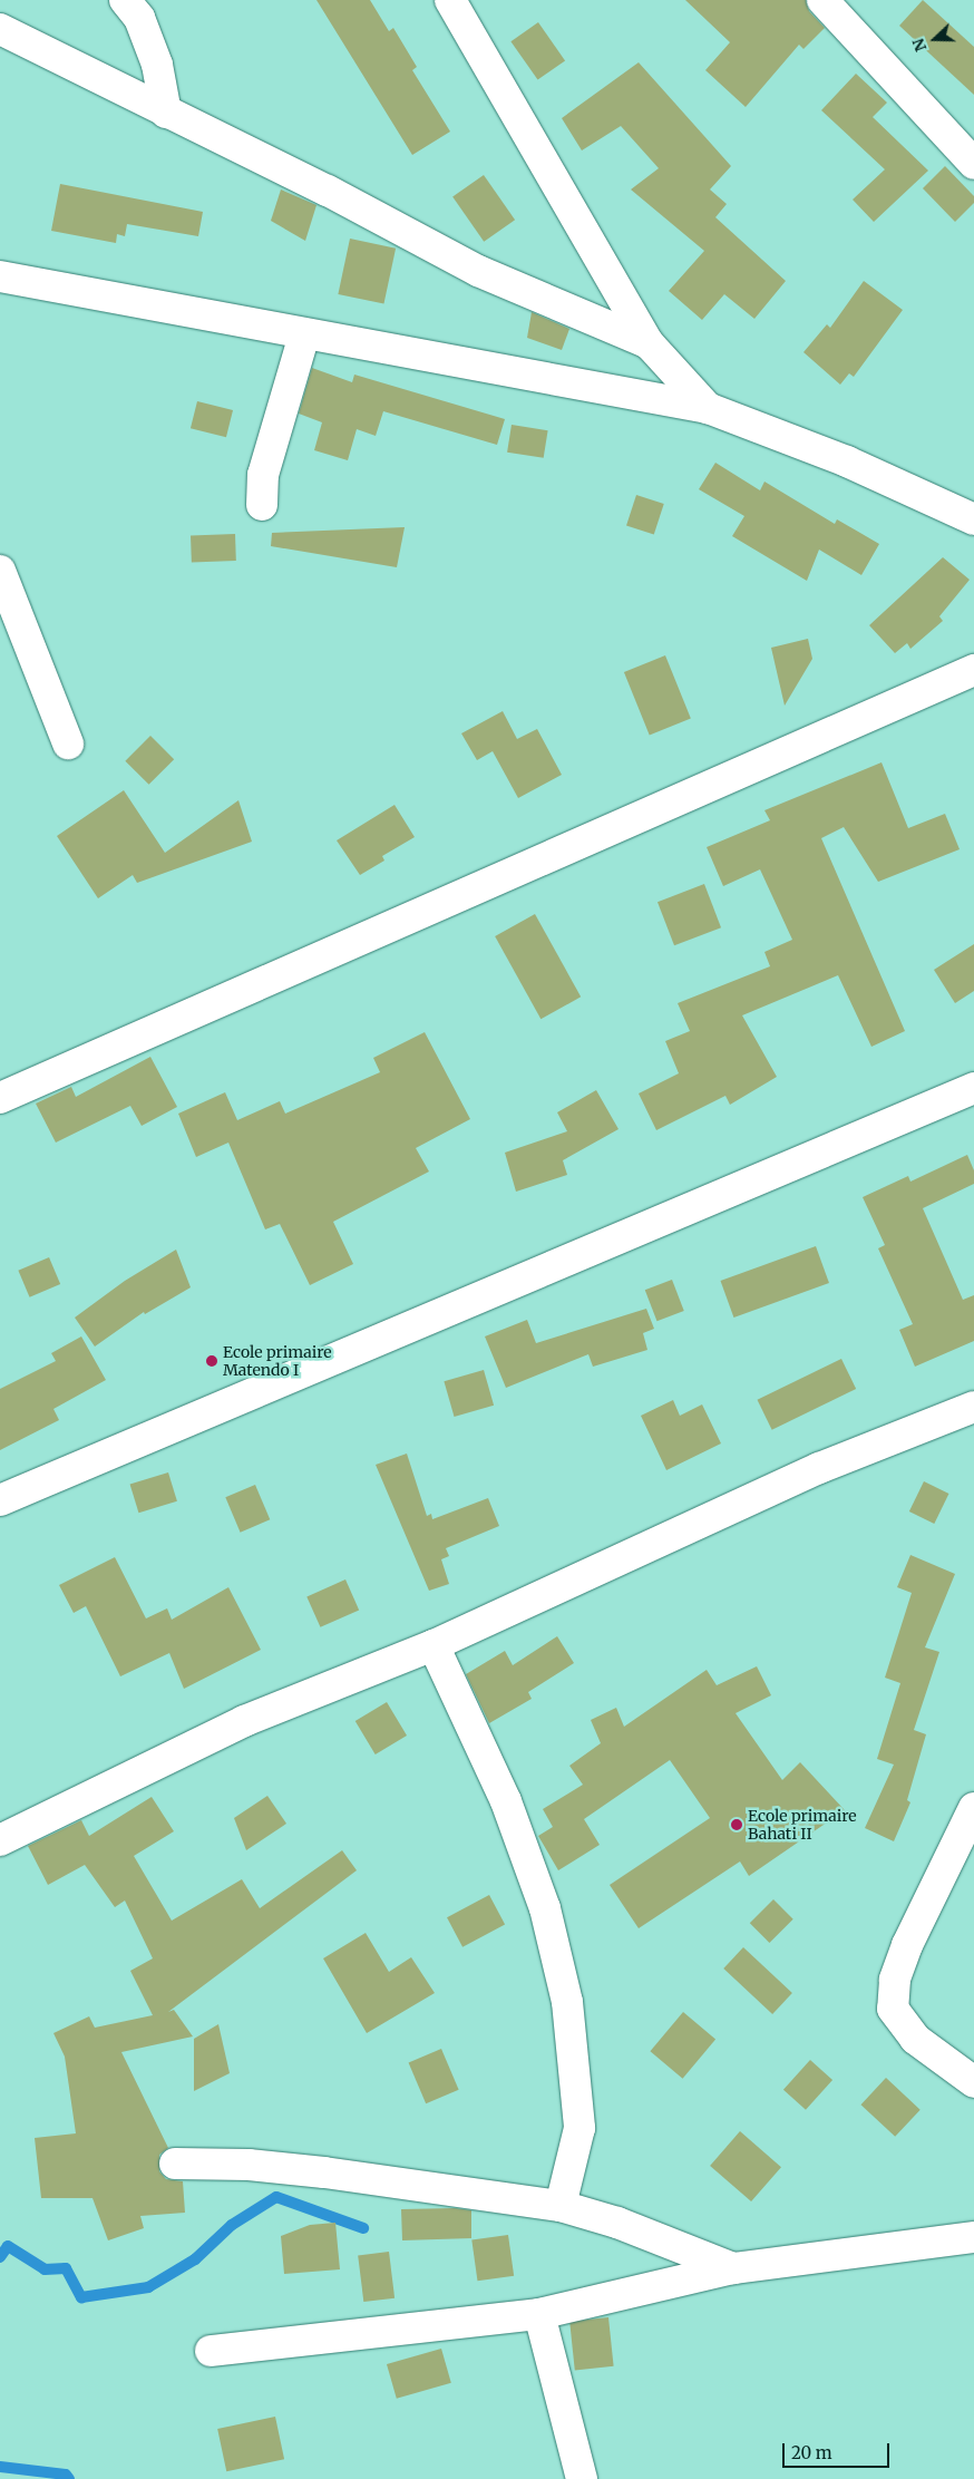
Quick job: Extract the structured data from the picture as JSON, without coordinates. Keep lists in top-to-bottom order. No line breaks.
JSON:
{"places":["Ecole primaire Matendo I","Ecole primaire Bahati II"],"scale_bar":"20 m","north":"left"}
